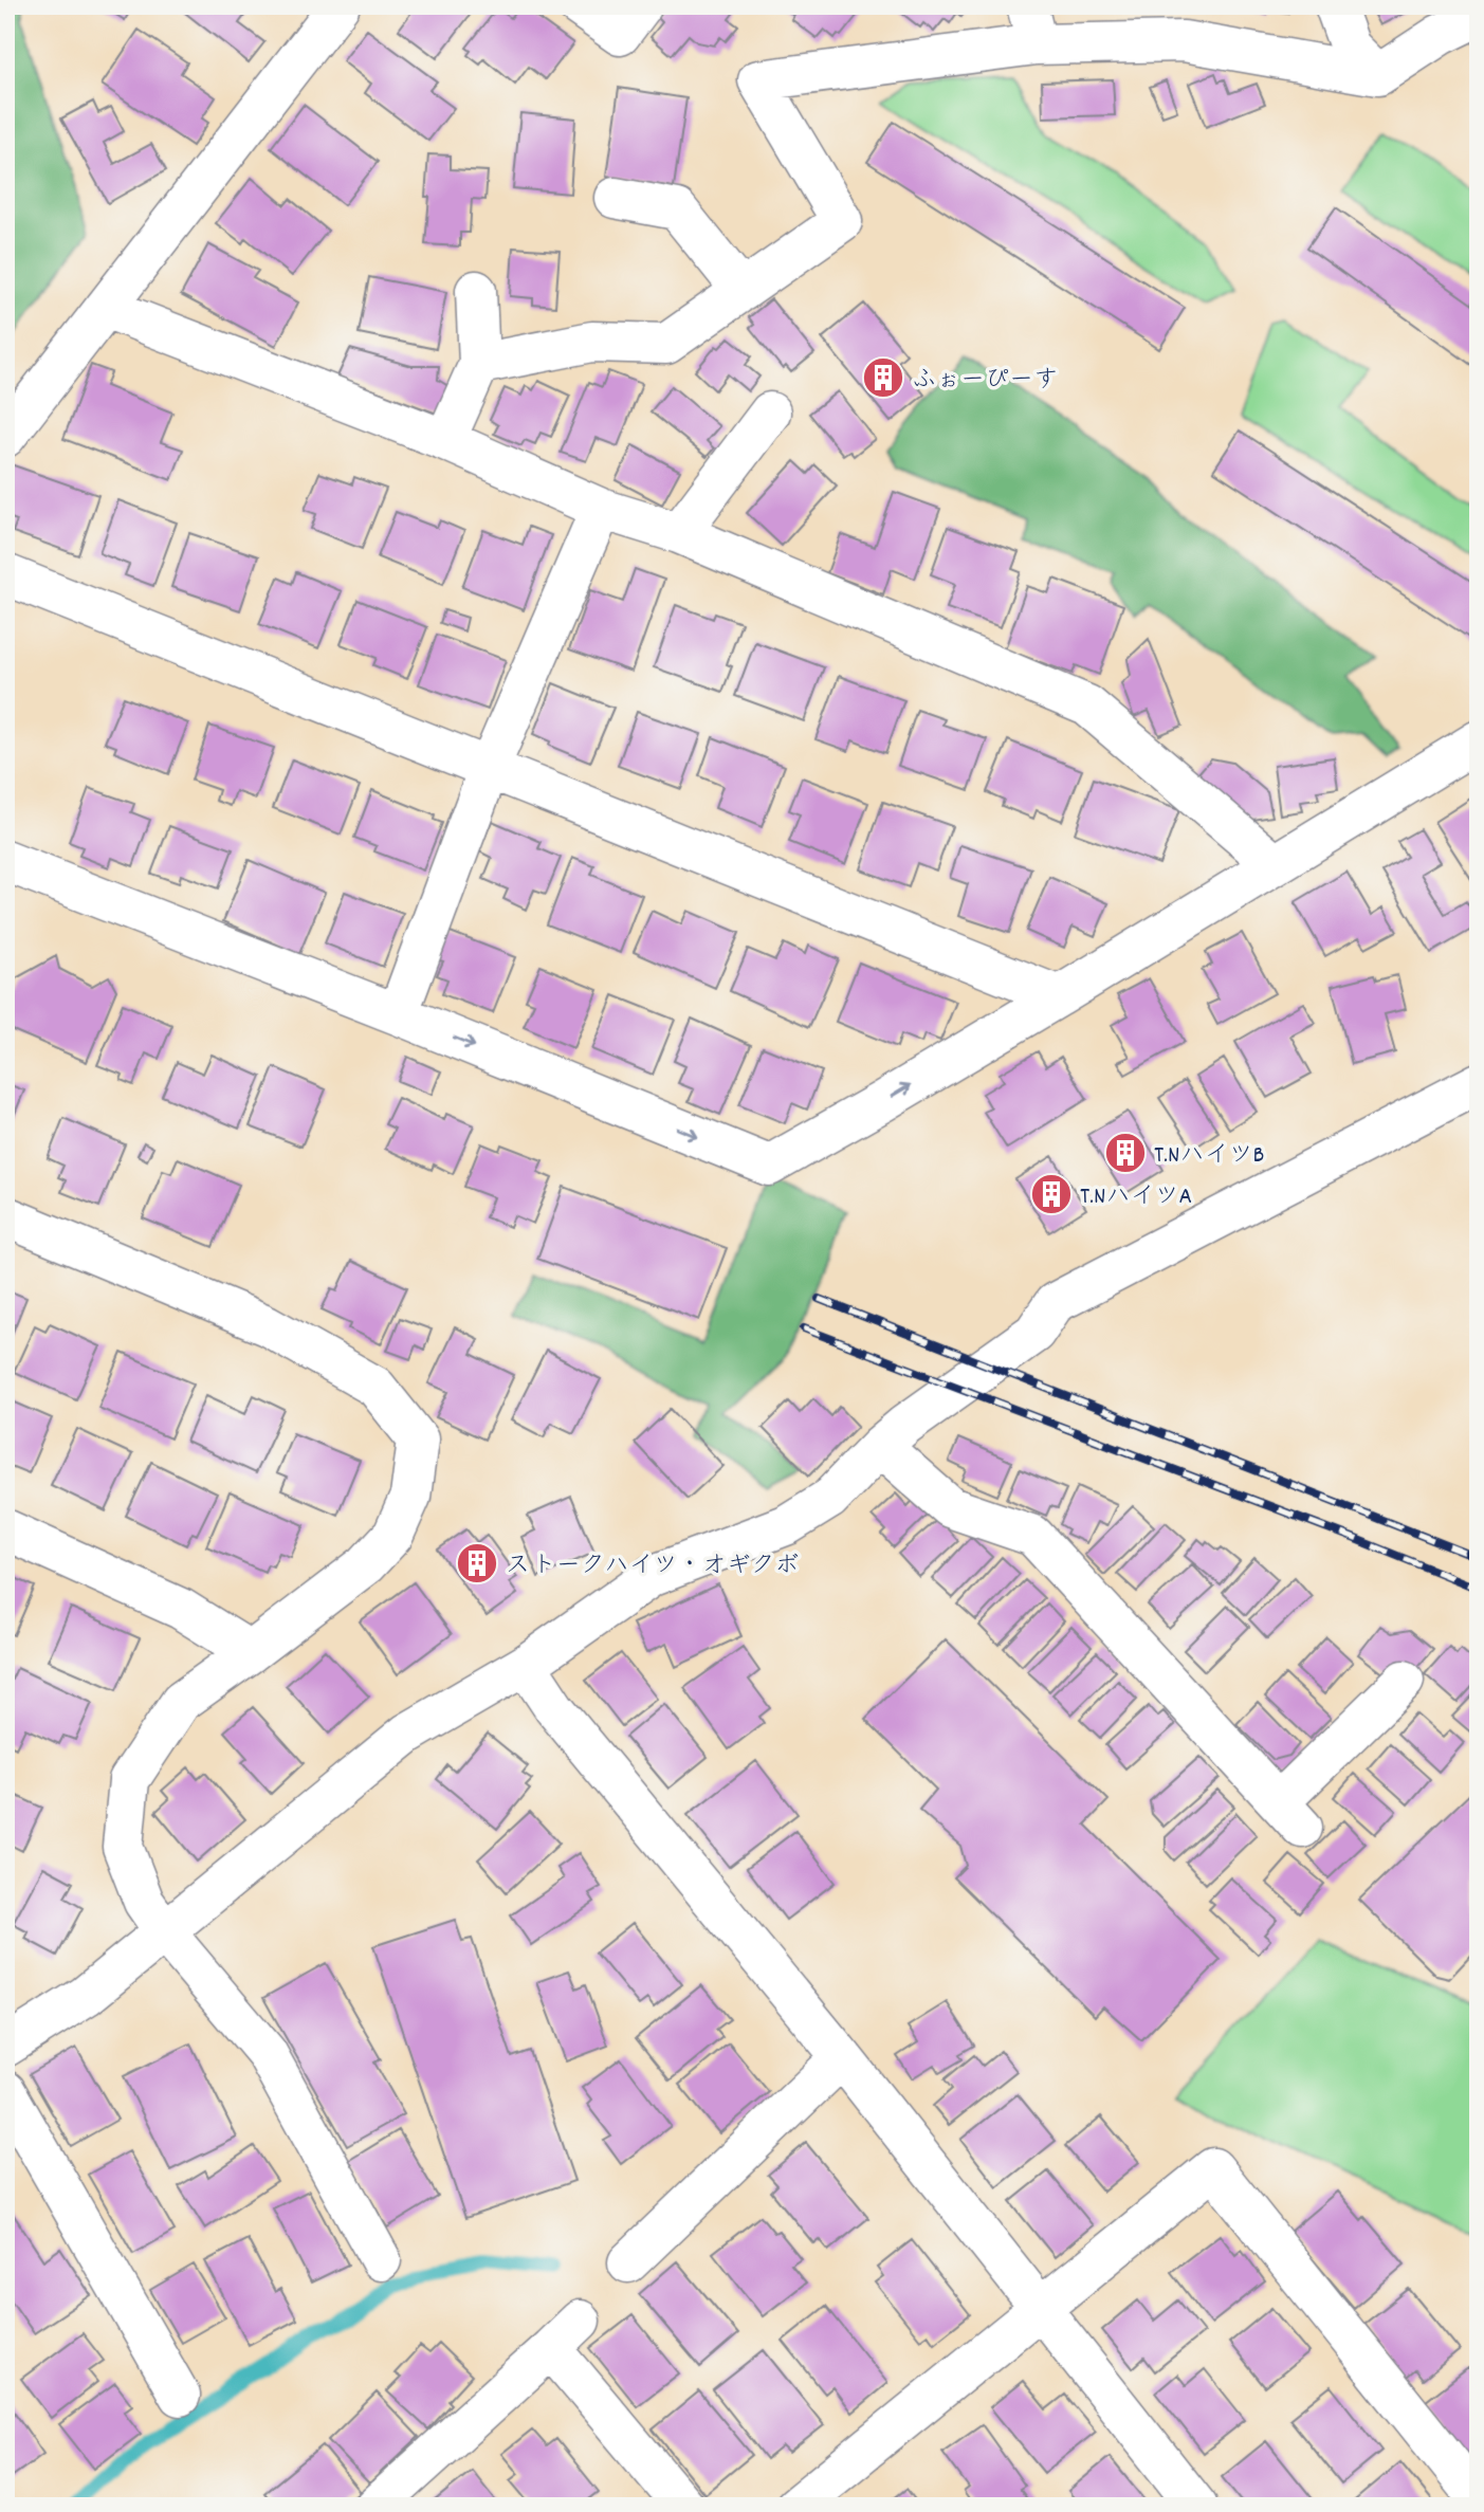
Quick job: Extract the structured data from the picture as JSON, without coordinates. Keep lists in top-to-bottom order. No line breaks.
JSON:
{"places":{"building":["ふぉーぴーす","T.NハイツB","T.NハイツA","ストークハイツ・オギクボ"]}}
